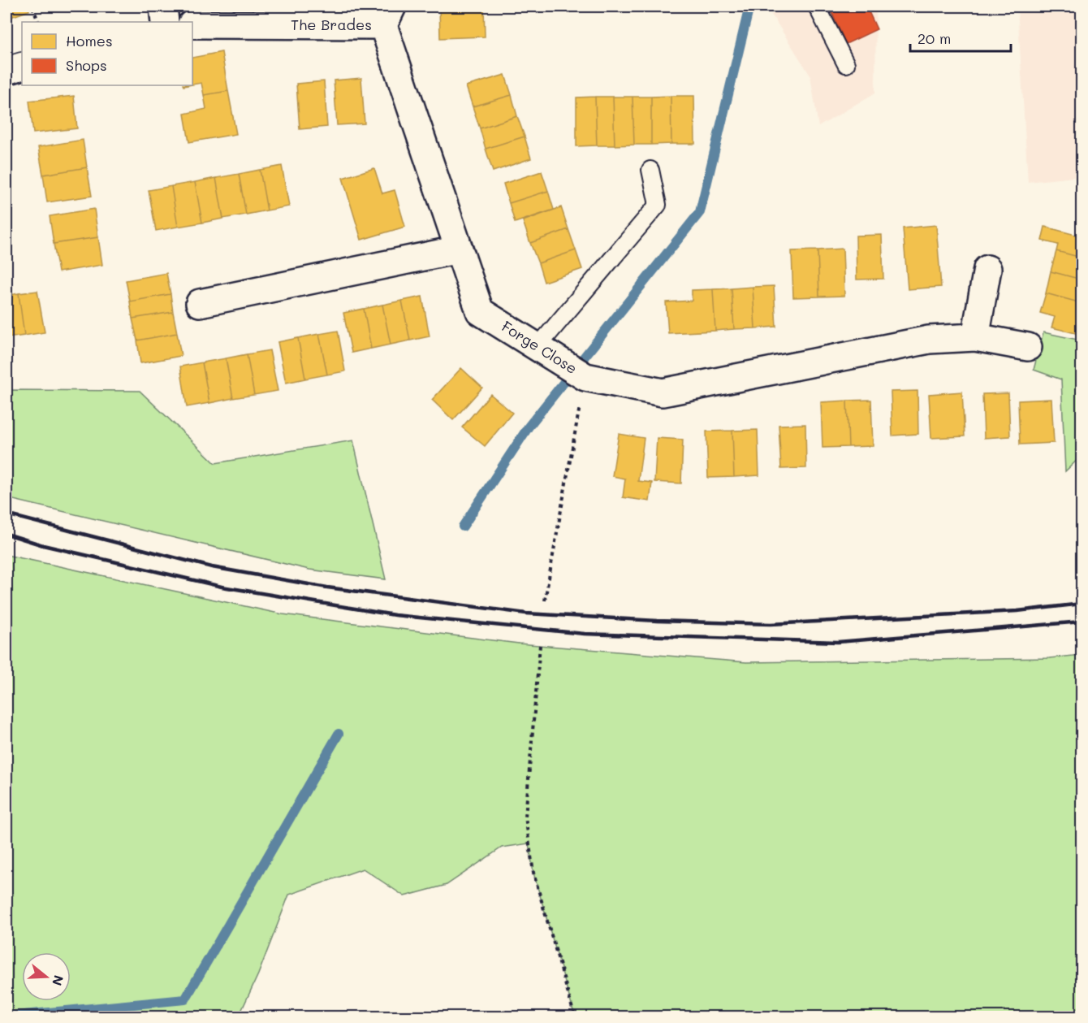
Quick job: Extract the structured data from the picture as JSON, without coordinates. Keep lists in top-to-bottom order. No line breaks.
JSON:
{"streets":{"street":["The Brades","Forge Close"]},"crossings":[["The Brades","Forge Close"]],"legend":["Homes","Shops"],"scale_bar":"20 m","north":"right"}
